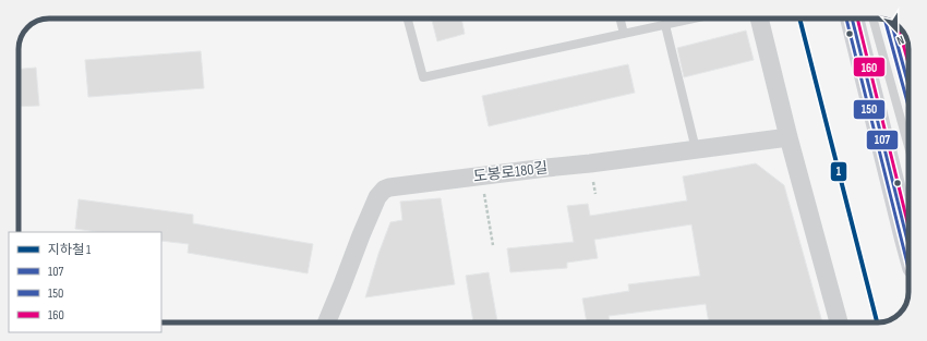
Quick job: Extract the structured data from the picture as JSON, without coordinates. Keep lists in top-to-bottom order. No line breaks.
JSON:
{"streets":{"street":["도봉로180길"]},"lines":["metro line 1","transit line 107","transit line 150","transit line 160"],"legend":["지하철 1","107","150","160"],"north":"bottom"}
